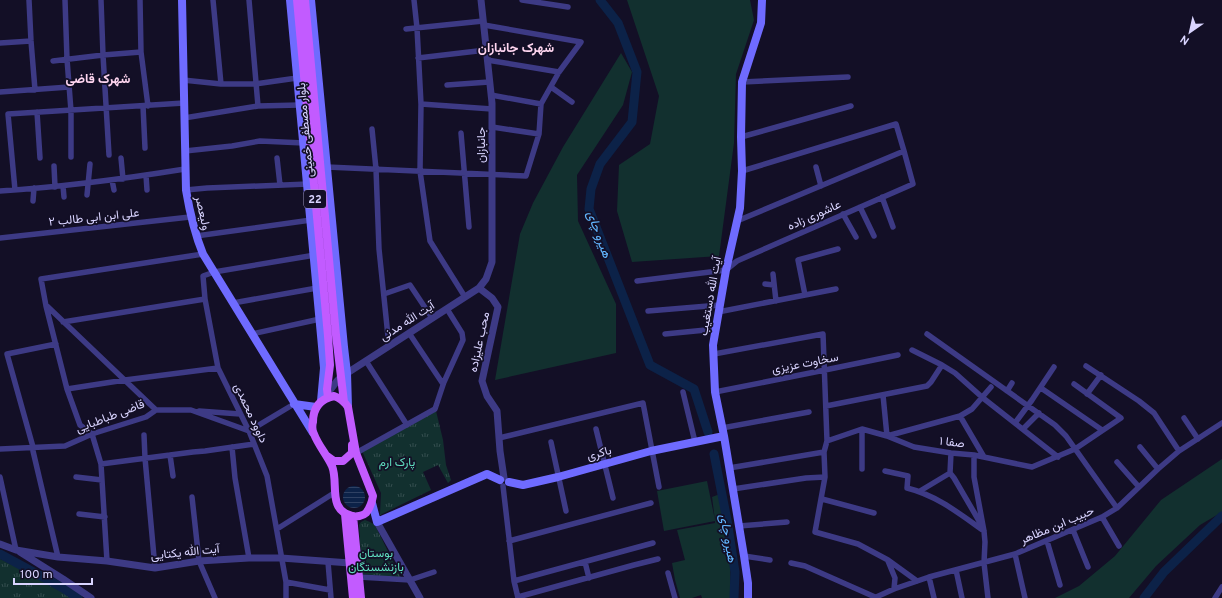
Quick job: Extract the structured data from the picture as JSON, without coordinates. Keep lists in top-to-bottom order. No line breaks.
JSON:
{"streets":{"main road":["بلوار مصطفی خمینی","22","ولیعصر","آیت الله دستغیب","باکری"],"street":["جانبازان","عاشوری زاده","علی ابن ابی طالب ۲","آیت‌ الله مدنی","محب علیزاده","سخاوت عزیزی","داوود محمدی","قاضی طباطبایی","صفا ۱","حبیب ابن مظاهر","آیت الله یکتایی"]},"crossings":[["بلوار مصطفی خمینی","ولیعصر"],["بلوار مصطفی خمینی","آیت‌ الله مدنی"],["جانبازان","آیت‌ الله مدنی"],["جانبازان","محب علیزاده"],["ولیعصر","علی ابن ابی طالب ۲"],["ولیعصر","آیت‌ الله مدنی"],["ولیعصر","داوود محمدی"],["عاشوری زاده","آیت الله دستغیب"],["آیت الله دستغیب","سخاوت عزیزی"],["آیت الله دستغیب","باکری"],["آیت‌ الله مدنی","محب علیزاده"],["محب علیزاده","باکری"],["داوود محمدی","قاضی طباطبایی"],["داوود محمدی","آیت الله یکتایی"]],"districts":["شهرک جانبازان","شهرک قاضی"],"water":["هیرو چای"],"parks":["پارک ارم","بوستان بازنشستگان"],"scale_bar":"100 m","north":"bottom left"}
